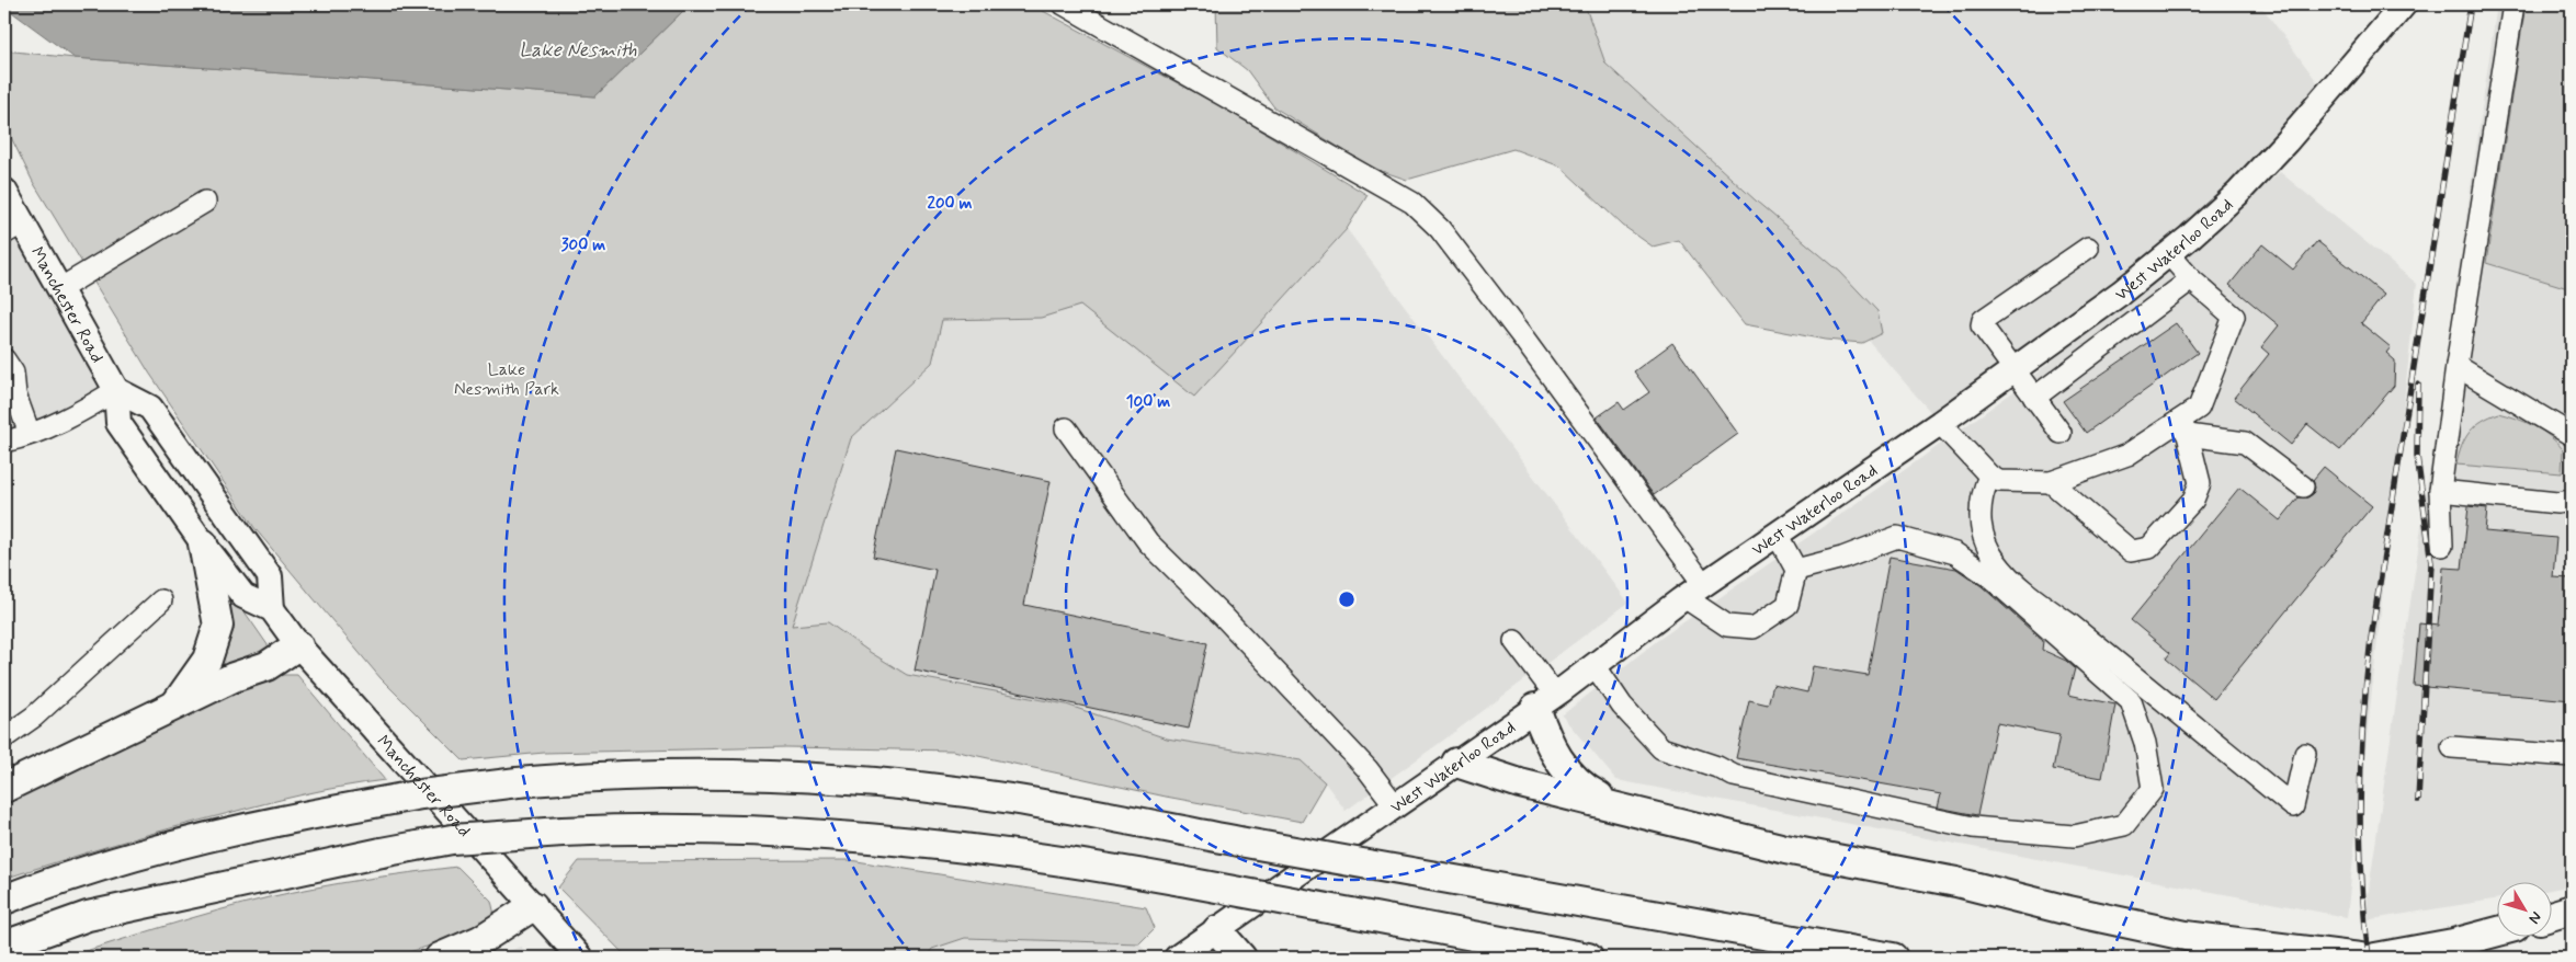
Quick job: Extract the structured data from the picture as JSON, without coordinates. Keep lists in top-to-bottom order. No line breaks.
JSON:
{"streets":{"main road":["West Waterloo Road","Manchester Road"]},"water":["Lake Nesmith"],"parks":["Lake Nesmith Park"],"north":"bottom right","rings":["200 m","300 m","100 m"]}
